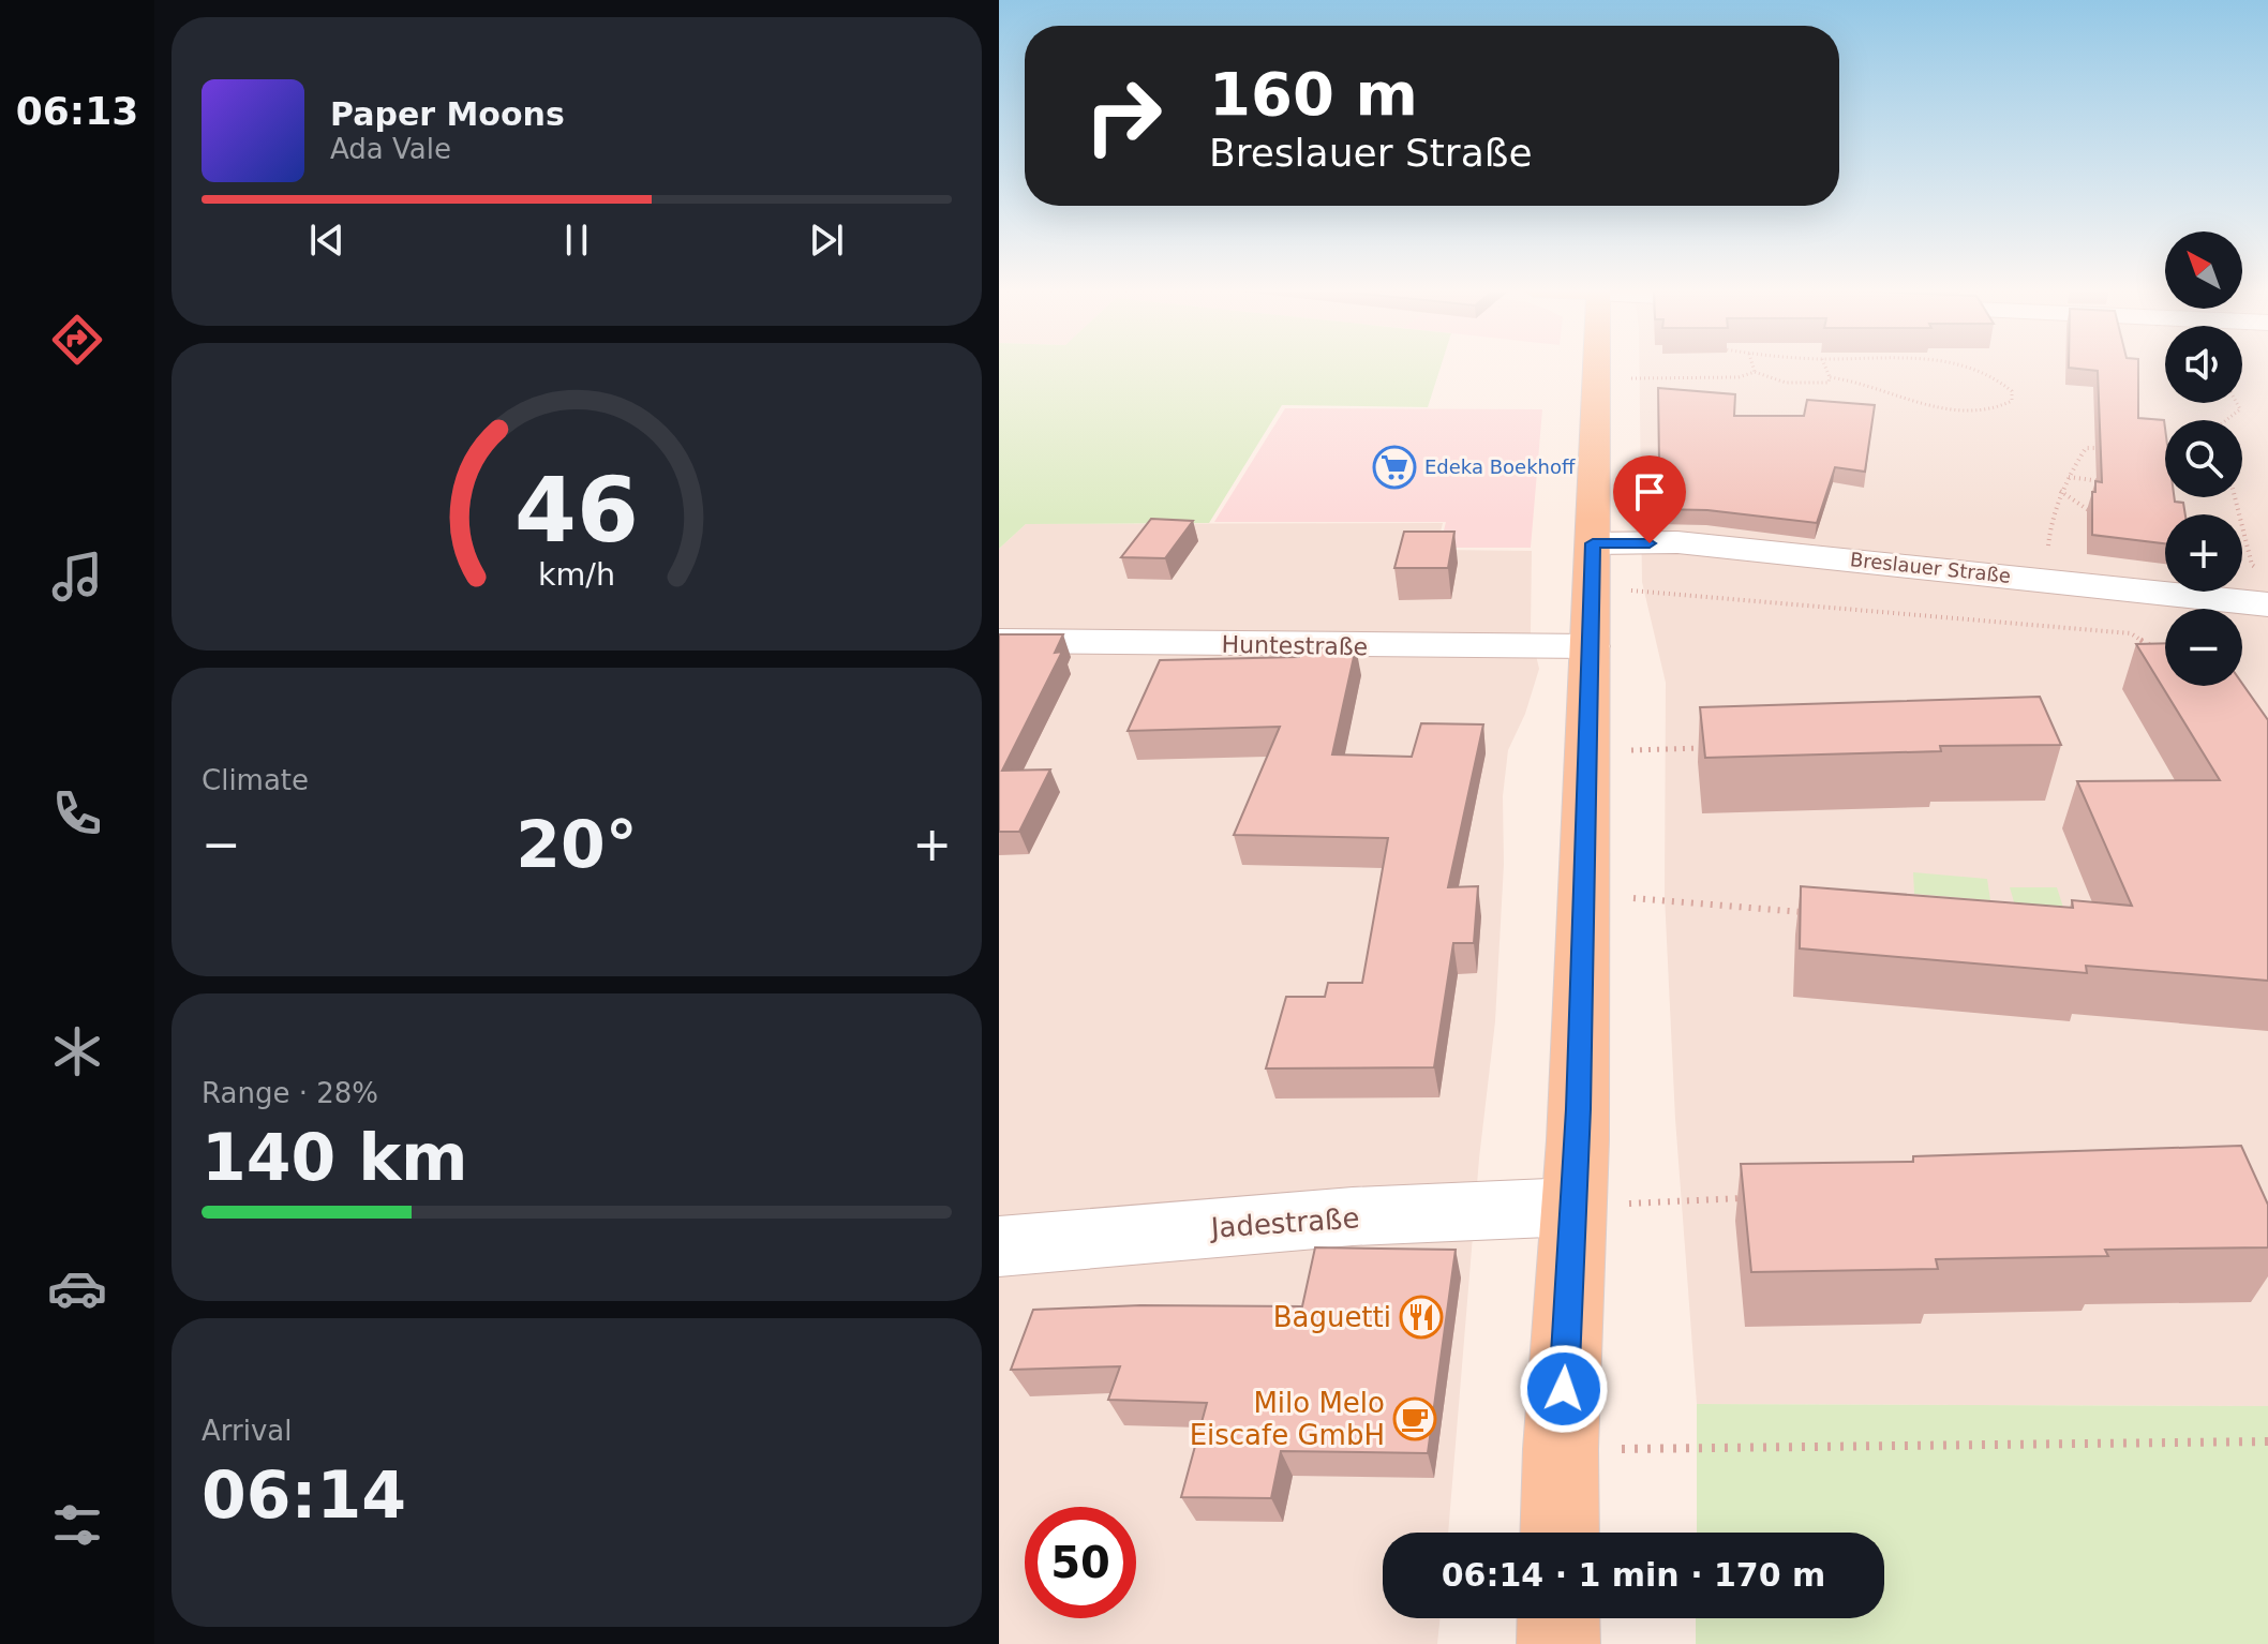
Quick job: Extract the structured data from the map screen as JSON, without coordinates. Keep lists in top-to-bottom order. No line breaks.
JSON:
{"streets":{"street":["Breslauer Straße","Huntestraße","Jadestraße"]},"places":{"supermarket":["Edeka Boekhoff"],"restaurant":["Baguetti"],"cafe":["Milo Melo Eiscafe GmbH"]},"north":"top left","page":{"tabs":"06:13","turn":["160 m","Breslauer Straße"],"song":["Paper Moons","Ada Vale"],"map_buttons":["+","−"],"tile":["Climate",["Range · 28%","140 km"],["Arrival","06:14"]],"heat":["−","20°","+"],"limit":"50","trip":"06:14 · 1 min · 170 m","gauge":["46","km/h"]}}
